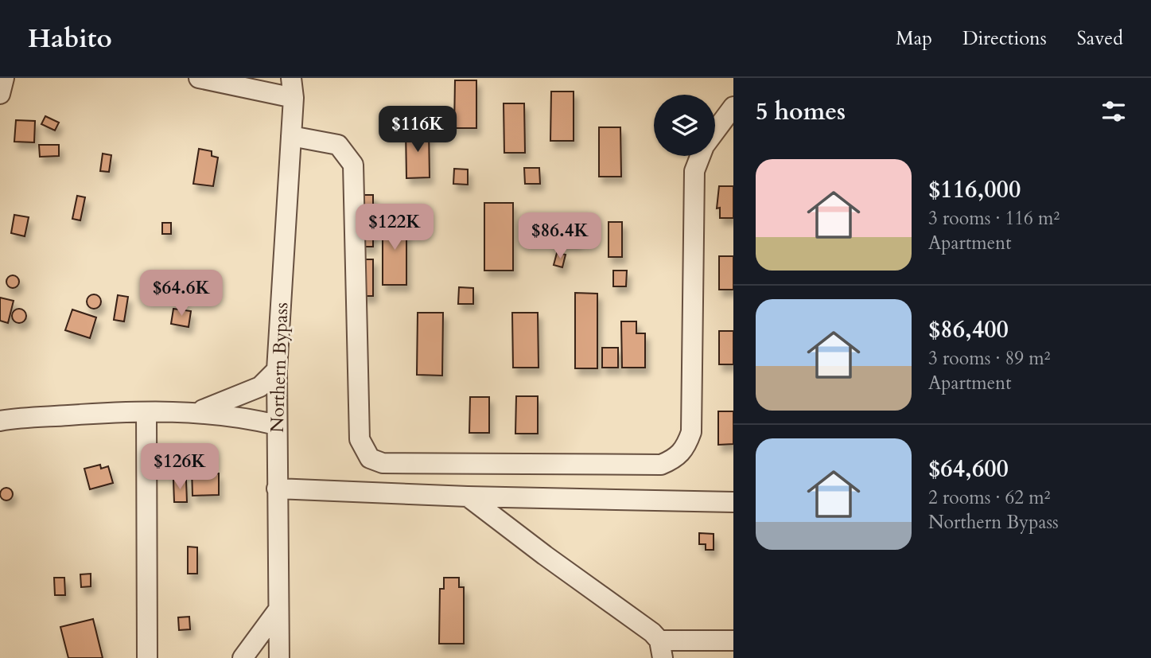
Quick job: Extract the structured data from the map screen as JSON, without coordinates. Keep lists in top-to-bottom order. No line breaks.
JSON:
{"streets":{"street":["Northern Bypass"]},"page":{"header":"Habito","nav":["Map","Directions","Saved"],"heading":"5 homes","price":["$116K","$122K","$86.4K","$64.6K","$126K"],"list":[{"name":"$116,000","note":"3 rooms · 116 m² · Apartment"},{"name":"$86,400","note":"3 rooms · 89 m² · Apartment"},{"name":"$64,600","note":"2 rooms · 62 m² · Northern Bypass"}]}}
